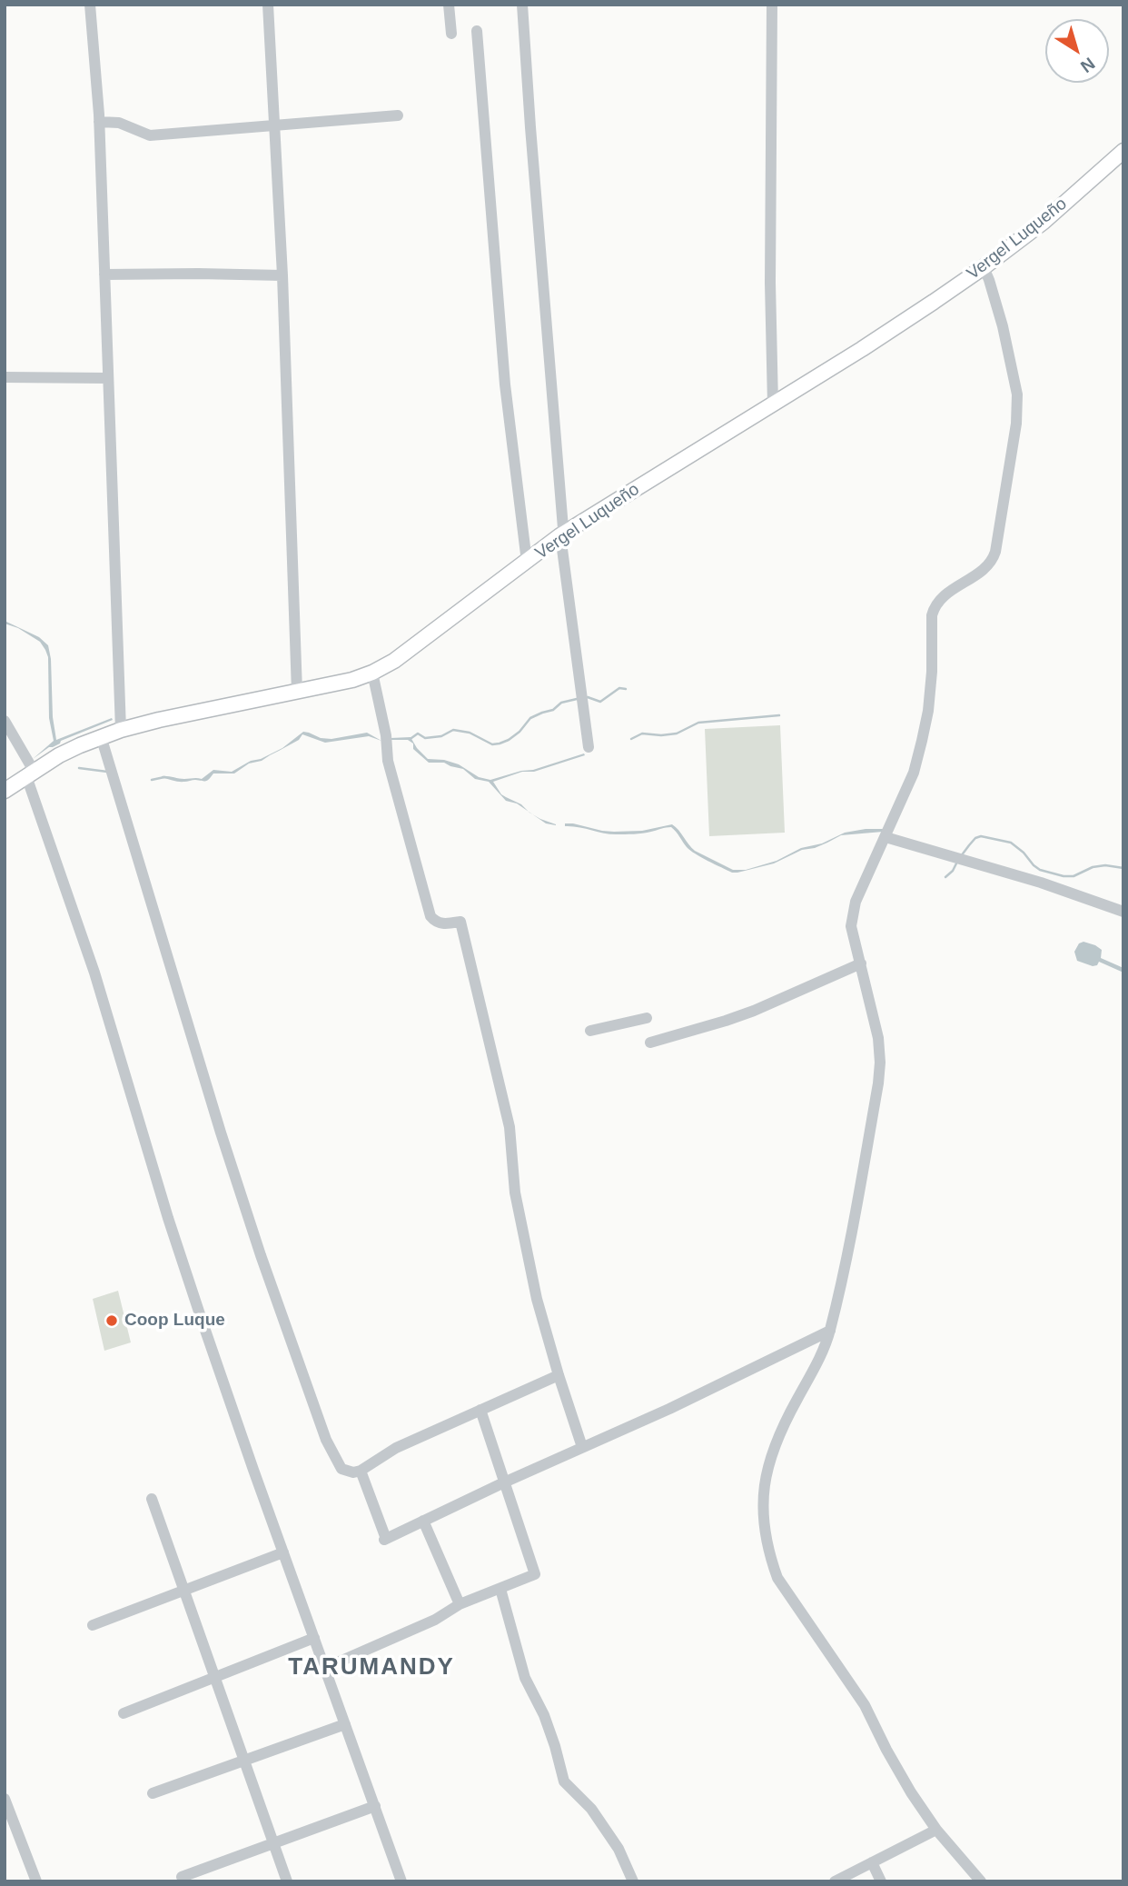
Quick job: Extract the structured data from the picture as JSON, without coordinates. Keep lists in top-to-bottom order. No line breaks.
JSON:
{"streets":{"main road":["Vergel Luqueño"]},"districts":["TARUMANDY"],"places":["Coop Luque"],"north":"bottom right"}
